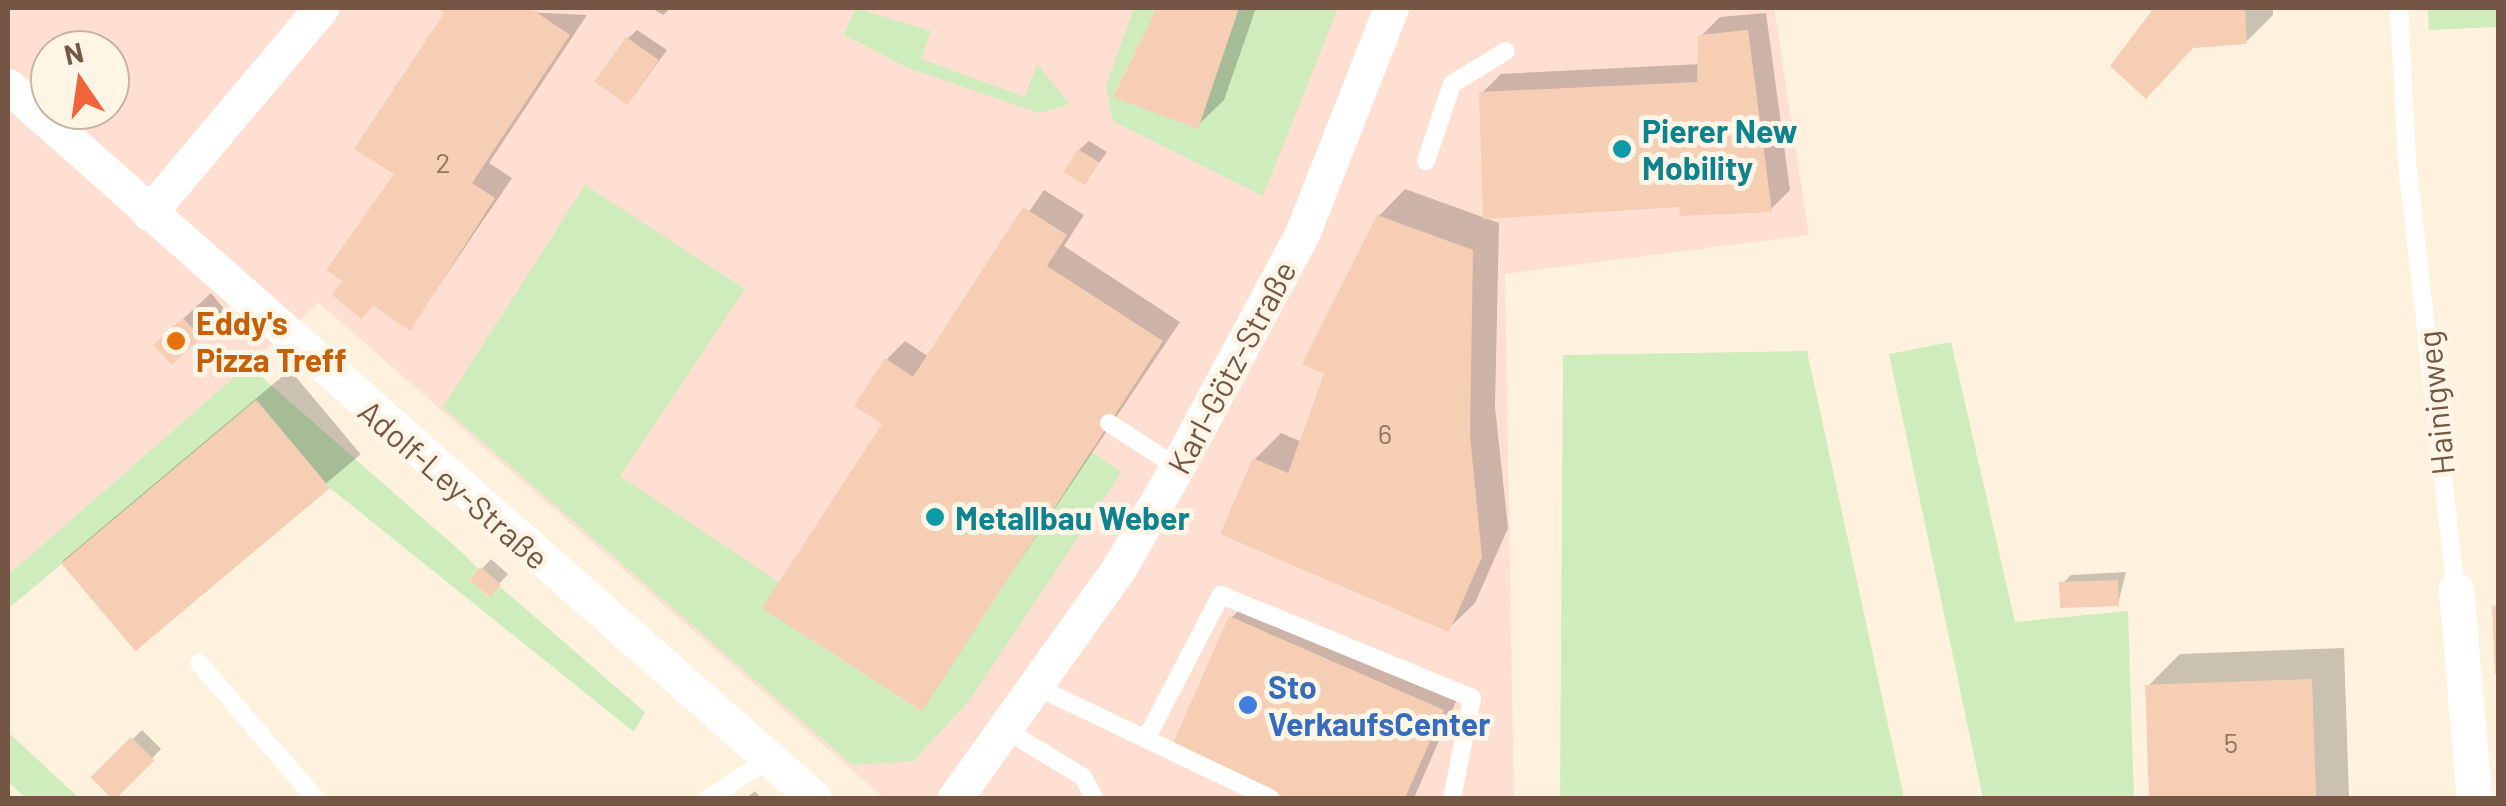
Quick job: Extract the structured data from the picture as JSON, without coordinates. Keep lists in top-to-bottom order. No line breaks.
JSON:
{"streets":{"street":["Karl-Götz-Straße","Hainigweg","Adolf-Ley-Straße"]},"places":["Pierer New Mobility","Eddy's Pizza Treff","Metallbau Weber","Sto VerkaufsCenter"],"house_numbers":["2","6","5"],"north":"top"}
